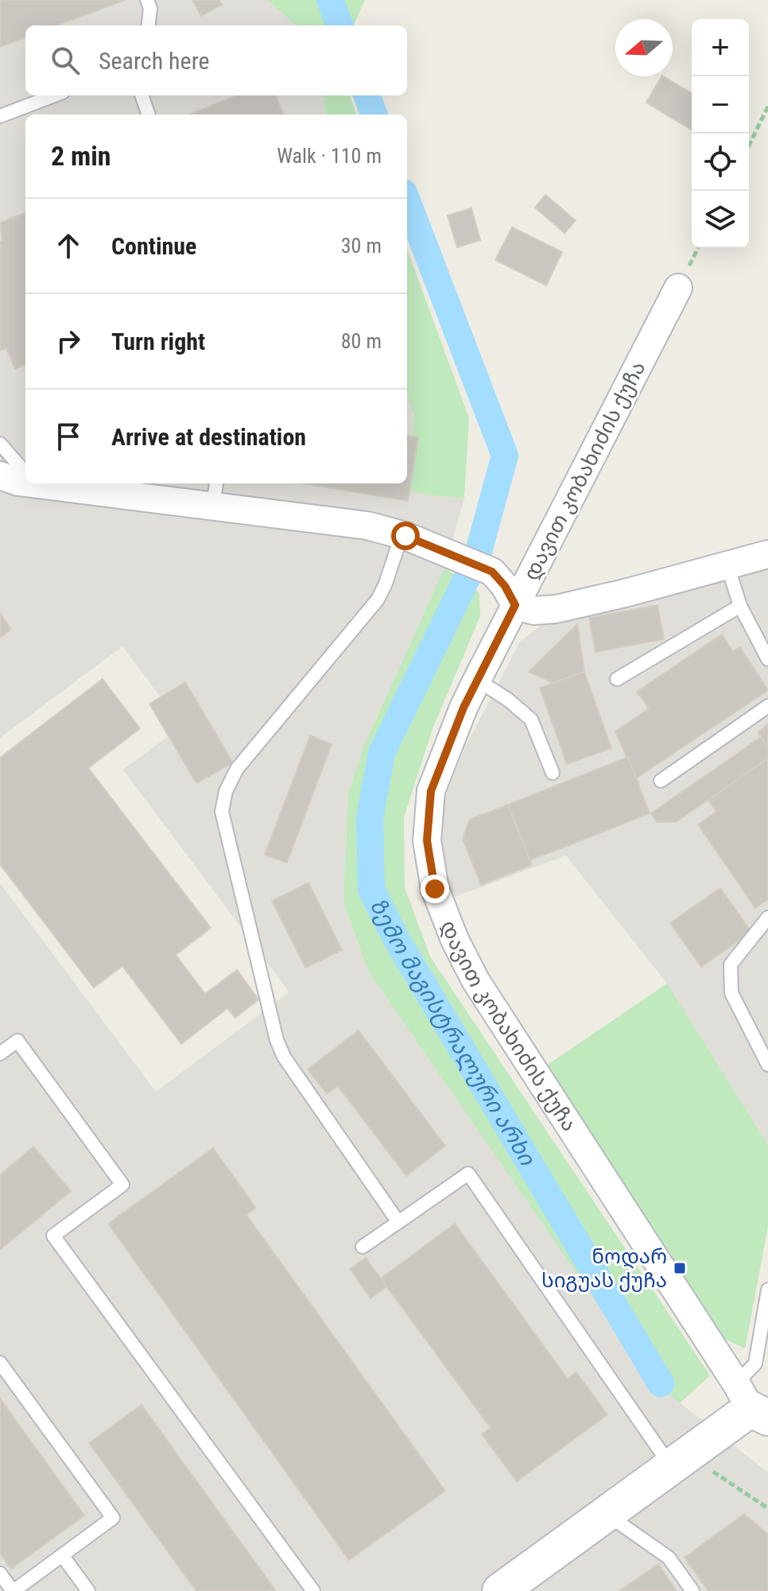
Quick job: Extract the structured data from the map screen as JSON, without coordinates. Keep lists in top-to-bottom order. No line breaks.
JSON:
{"streets":{"street":["დავით კობახიძის ქუჩა"]},"water":["ზემო მაგისტრალური არხი"],"places":{"transit":["ნოდარ სიგუას ქუჩა"]},"north":"left","page":{"map_buttons":["+","−"],"search":"Search here","heading":["2 min","Walk · 110 m"],"list":[["Continue","30 m"],["Turn right","80 m"],"Arrive at destination"]}}
